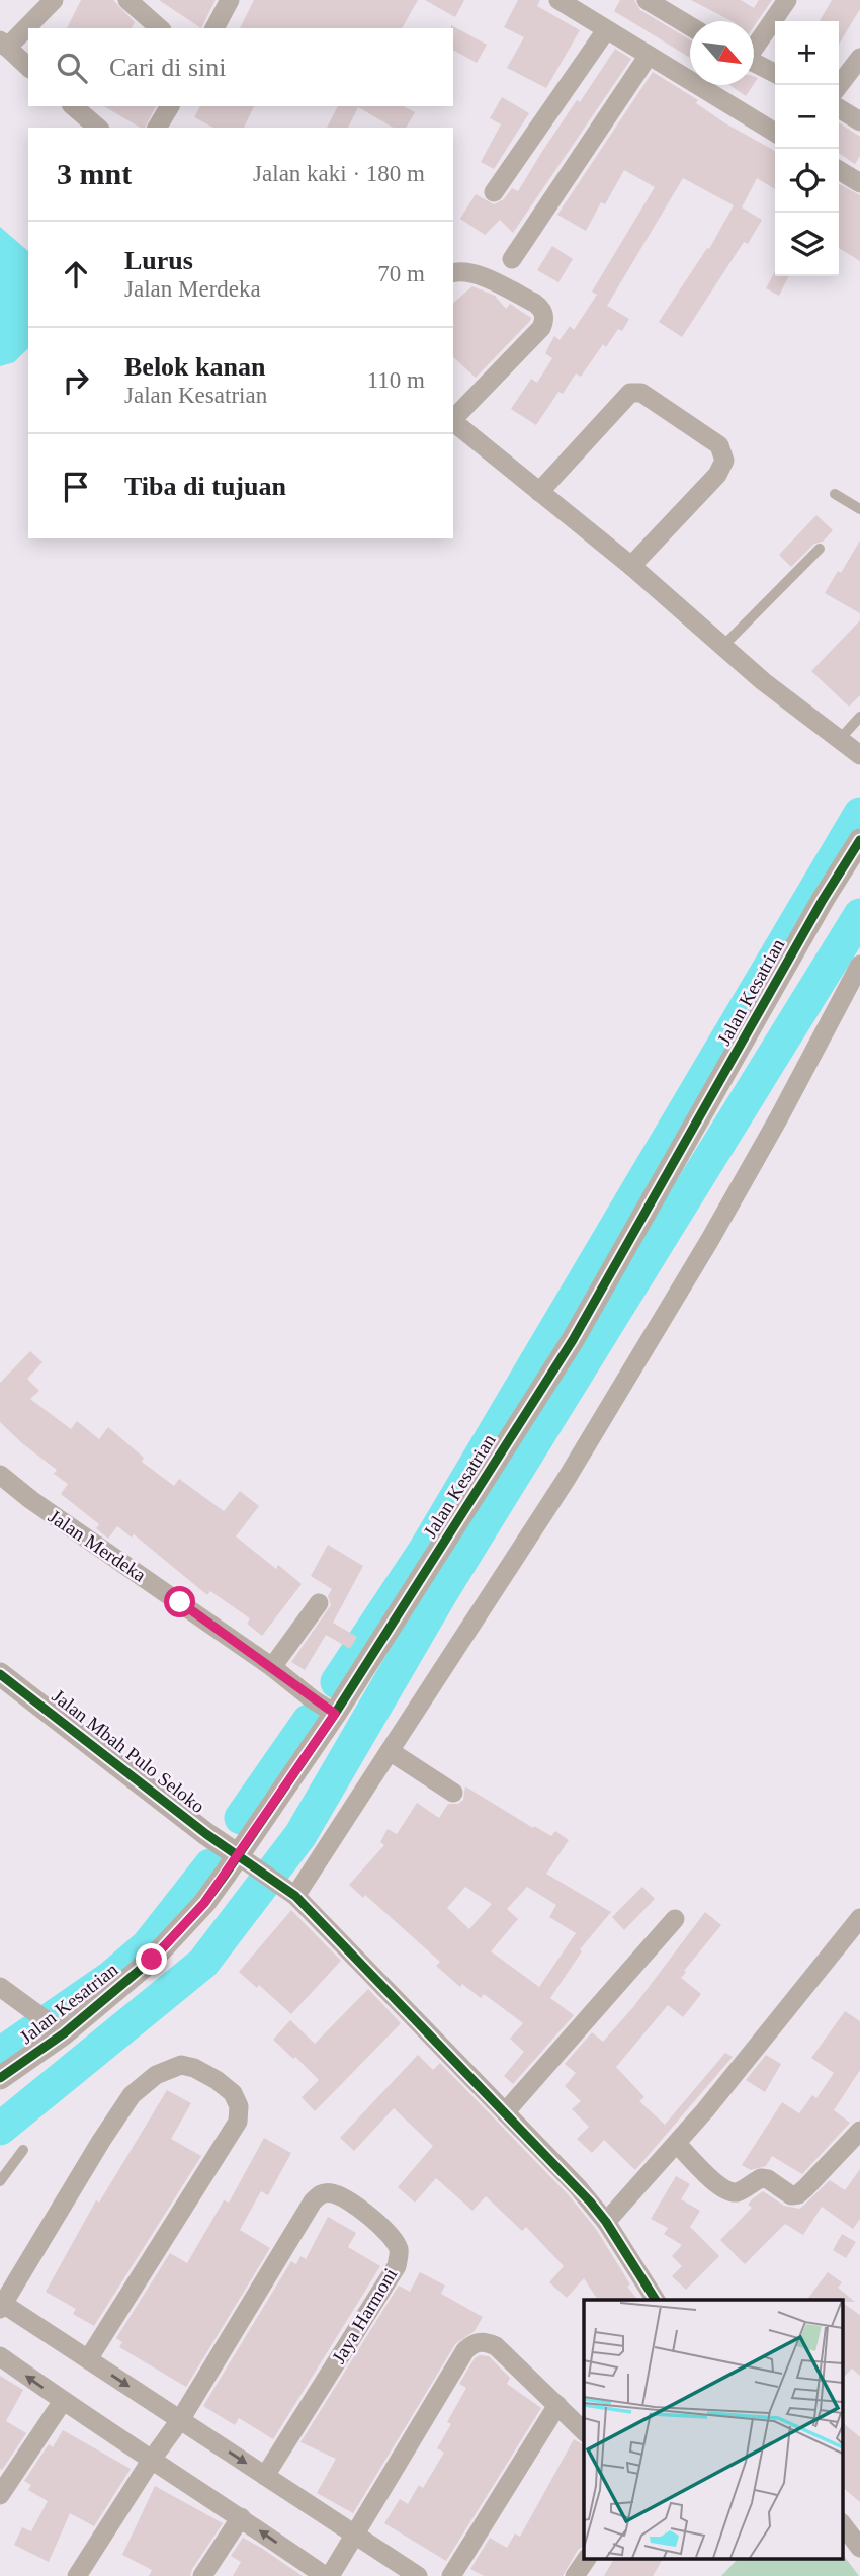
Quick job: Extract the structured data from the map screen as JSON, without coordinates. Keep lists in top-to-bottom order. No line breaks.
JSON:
{"streets":{"street":["Jalan Kesatrian","Jalan Merdeka","Jalan Mbah Pulo Seloko","Jaya Harmoni"]},"crossings":[["Jalan Kesatrian","Jalan Merdeka"],["Jalan Kesatrian","Jalan Mbah Pulo Seloko"]],"north":"bottom right","page":{"map_buttons":["+","−"],"search":"Cari di sini","heading":["3 mnt","Jalan kaki · 180 m"],"list":[["Lurus","Jalan Merdeka","70 m"],["Belok kanan","Jalan Kesatrian","110 m"],"Tiba di tujuan"]}}
